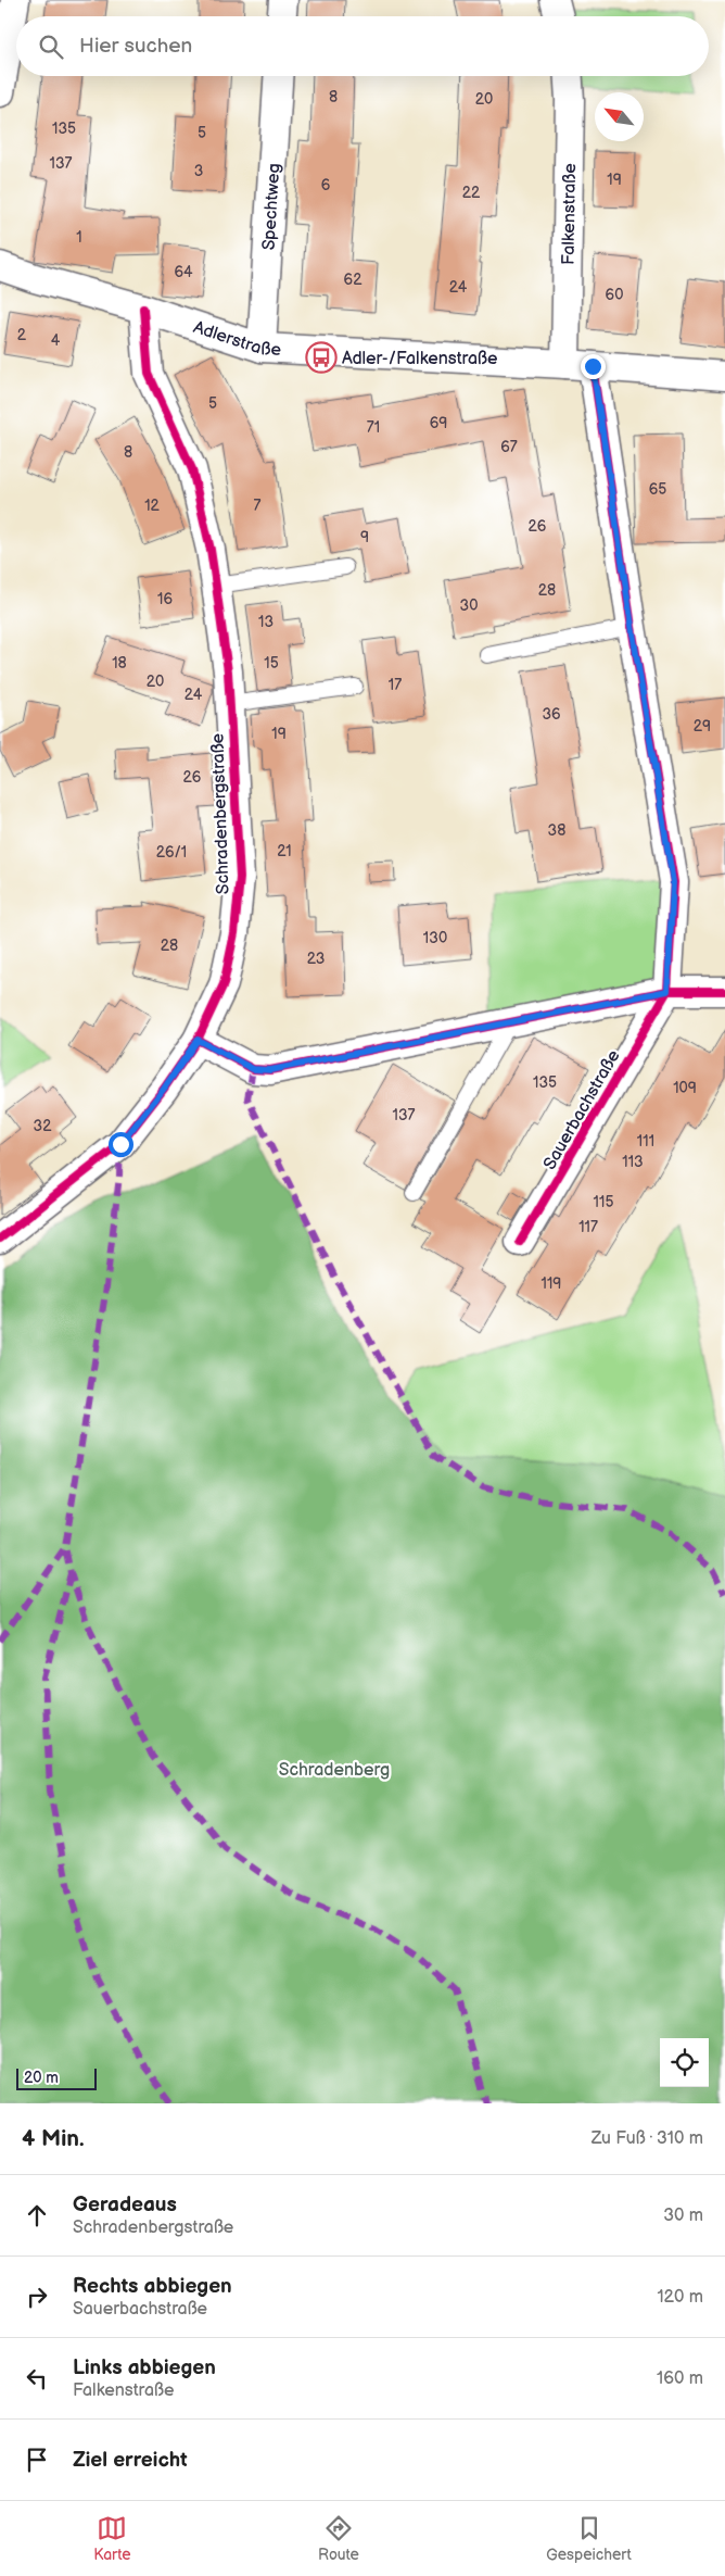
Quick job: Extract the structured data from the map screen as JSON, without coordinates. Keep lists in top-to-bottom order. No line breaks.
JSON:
{"streets":{"street":["Spechtweg","Falkenstraße","Adlerstraße","Schradenbergstraße","Sauerbachstraße"]},"crossings":[["Spechtweg","Adlerstraße"],["Falkenstraße","Adlerstraße"],["Falkenstraße","Sauerbachstraße"],["Adlerstraße","Schradenbergstraße"]],"parks":["Schradenberg"],"places":{"bus stop":["Adler-/Falkenstraße"]},"house_numbers":["8","20","135","5","137","3","19","6","22","1","64","62","24","60","2","4","5","69","71","67","8","65","12","7","26","9","28","16","30","13","18","15","20","17","24","36","29","19","26","38","21","26/1","130","28","23","135","109","137","32","111","113","115","117","119"],"scale_bar":"20 m","north":"top left","page":{"search":"Hier suchen","scale":"20 m","heading":["4 Min.","Zu Fuß · 310 m"],"list":[["Geradeaus","Schradenbergstraße","30 m"],["Rechts abbiegen","Sauerbachstraße","120 m"],["Links abbiegen","Falkenstraße","160 m"],"Ziel erreicht"],"nav":["Karte","Route","Gespeichert"]}}
